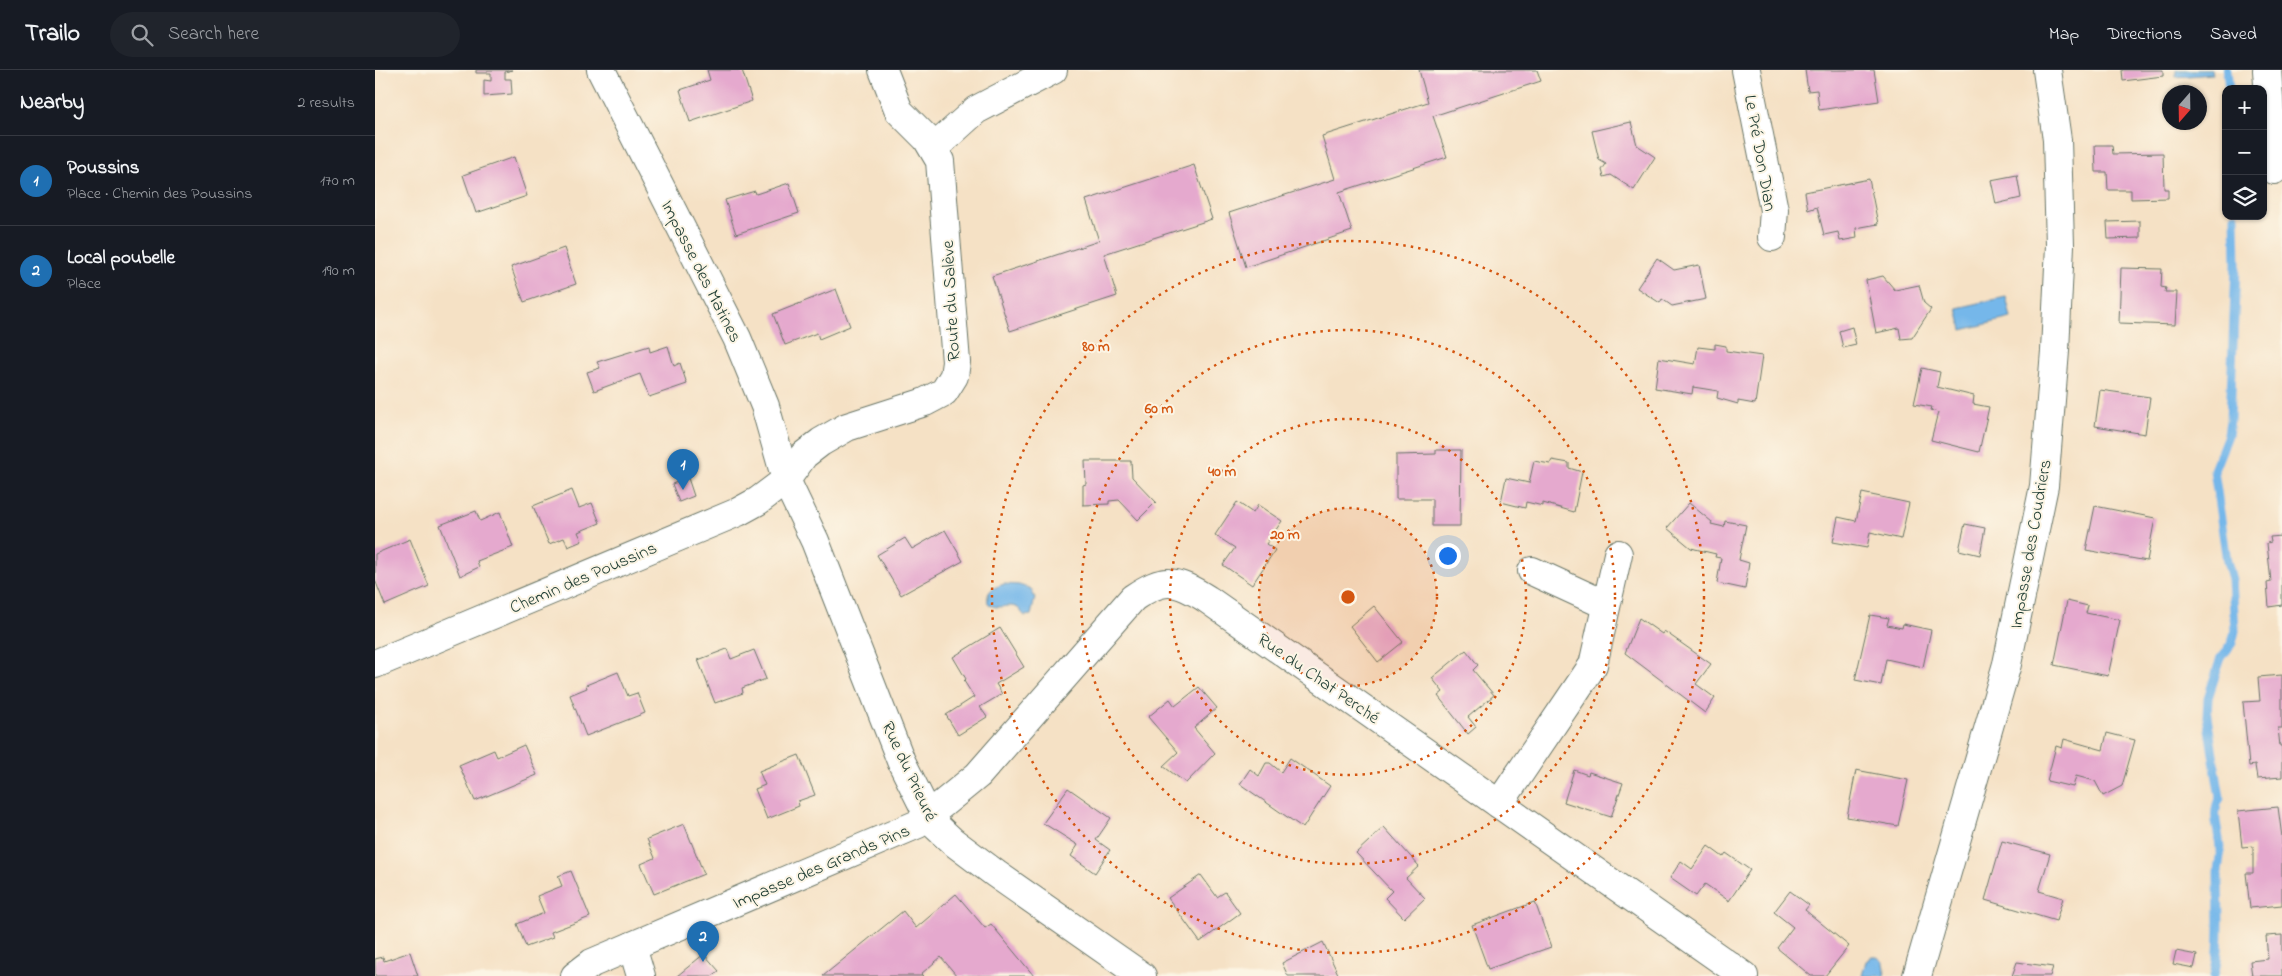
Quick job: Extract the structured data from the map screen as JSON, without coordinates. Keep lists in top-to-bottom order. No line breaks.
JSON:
{"streets":{"street":["Le Pré Don Dian","Impasse des Matines","Route du Salève","Impasse des Coudriers","Chemin des Poussins","Rue du Chat Perché","Rue du Prieuré","Impasse des Grands Pins"]},"crossings":[["Impasse des Matines","Route du Salève"],["Impasse des Matines","Chemin des Poussins"],["Impasse des Matines","Rue du Prieuré"],["Route du Salève","Chemin des Poussins"],["Route du Salève","Rue du Prieuré"],["Chemin des Poussins","Rue du Prieuré"],["Rue du Chat Perché","Rue du Prieuré"],["Rue du Chat Perché","Impasse des Grands Pins"],["Rue du Prieuré","Impasse des Grands Pins"]],"north":"bottom","page":{"header":"Trailo","search":"Search here","nav":["Map","Directions","Saved"],"heading":["Nearby","2 results"],"map_buttons":["+","−"],"list":[{"mark":"1","name":"Poussins","note":"Place · Chemin des Poussins","value":"170 m"},{"mark":"2","name":"Local poubelle","note":"Place","value":"190 m"}],"pins":["1","2"]},"rings":["80 m","60 m","40 m","20 m"]}
